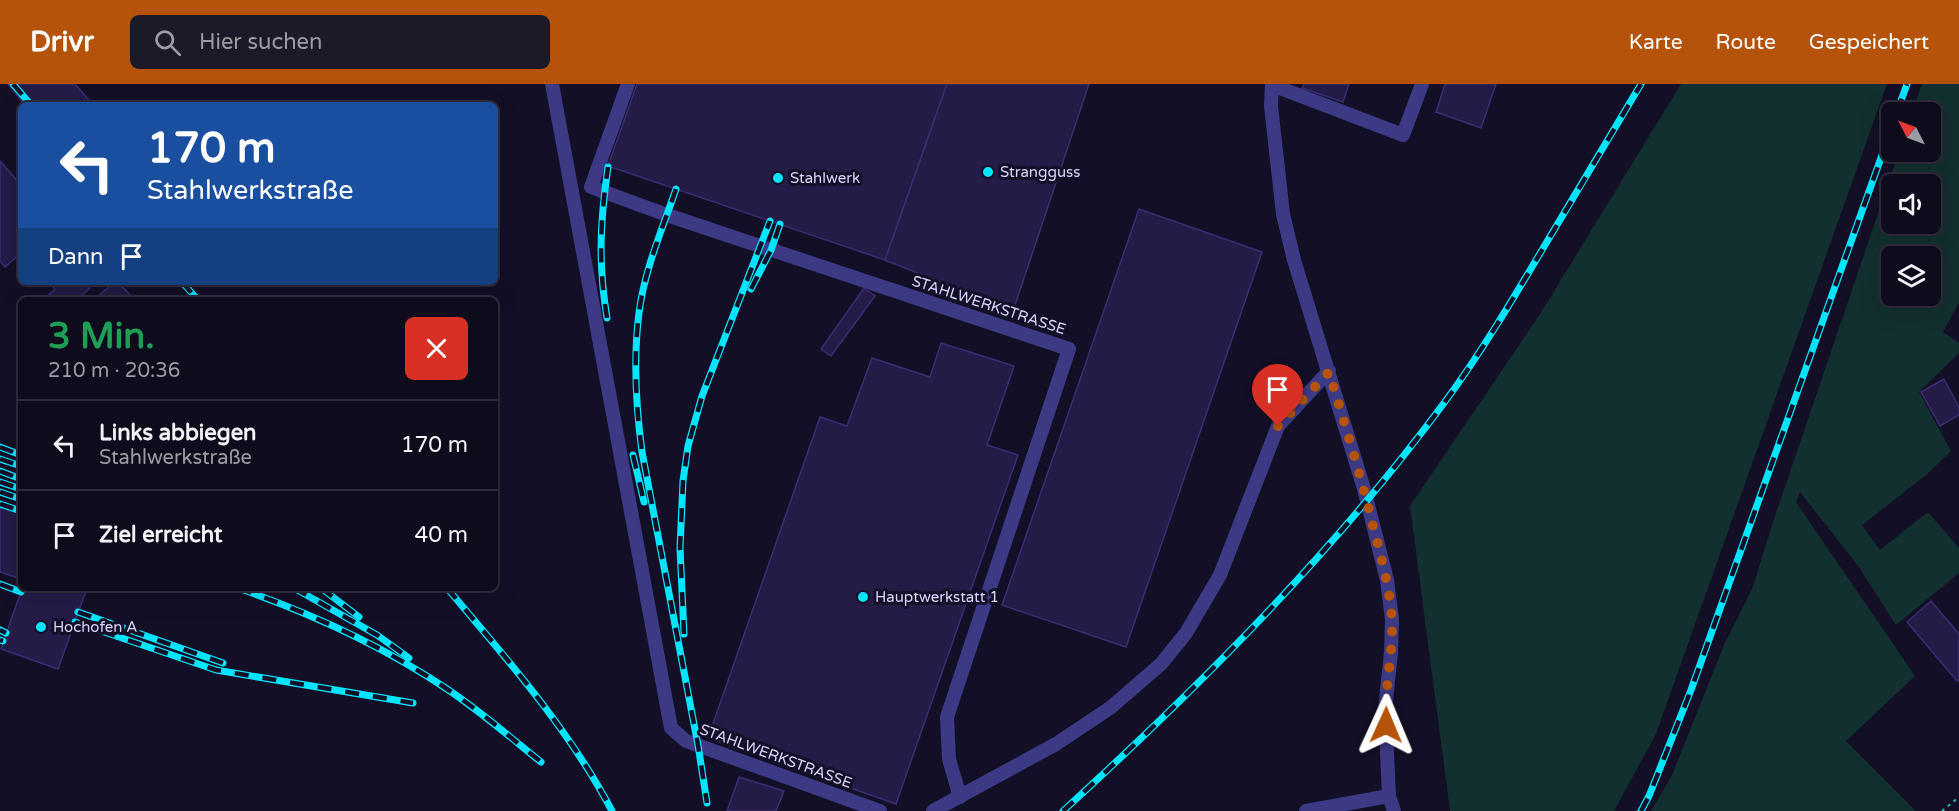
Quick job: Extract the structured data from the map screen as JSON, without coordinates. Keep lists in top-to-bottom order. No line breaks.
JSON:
{"streets":{"lane":["STAHLWERKSTRASSE"]},"places":["Strangguss","Stahlwerk","Hauptwerkstatt 1","Hochofen A"],"north":"top left","page":{"header":"Drivr","search":"Hier suchen","nav":["Karte","Route","Gespeichert"],"turn":["170 m","Stahlwerkstraße"],"then":"Dann","heading":["3 Min.","210 m · 20:36"],"list":[{"name":"Links abbiegen","note":"Stahlwerkstraße","value":"170 m"},{"name":"Ziel erreicht","value":"40 m"}]}}
